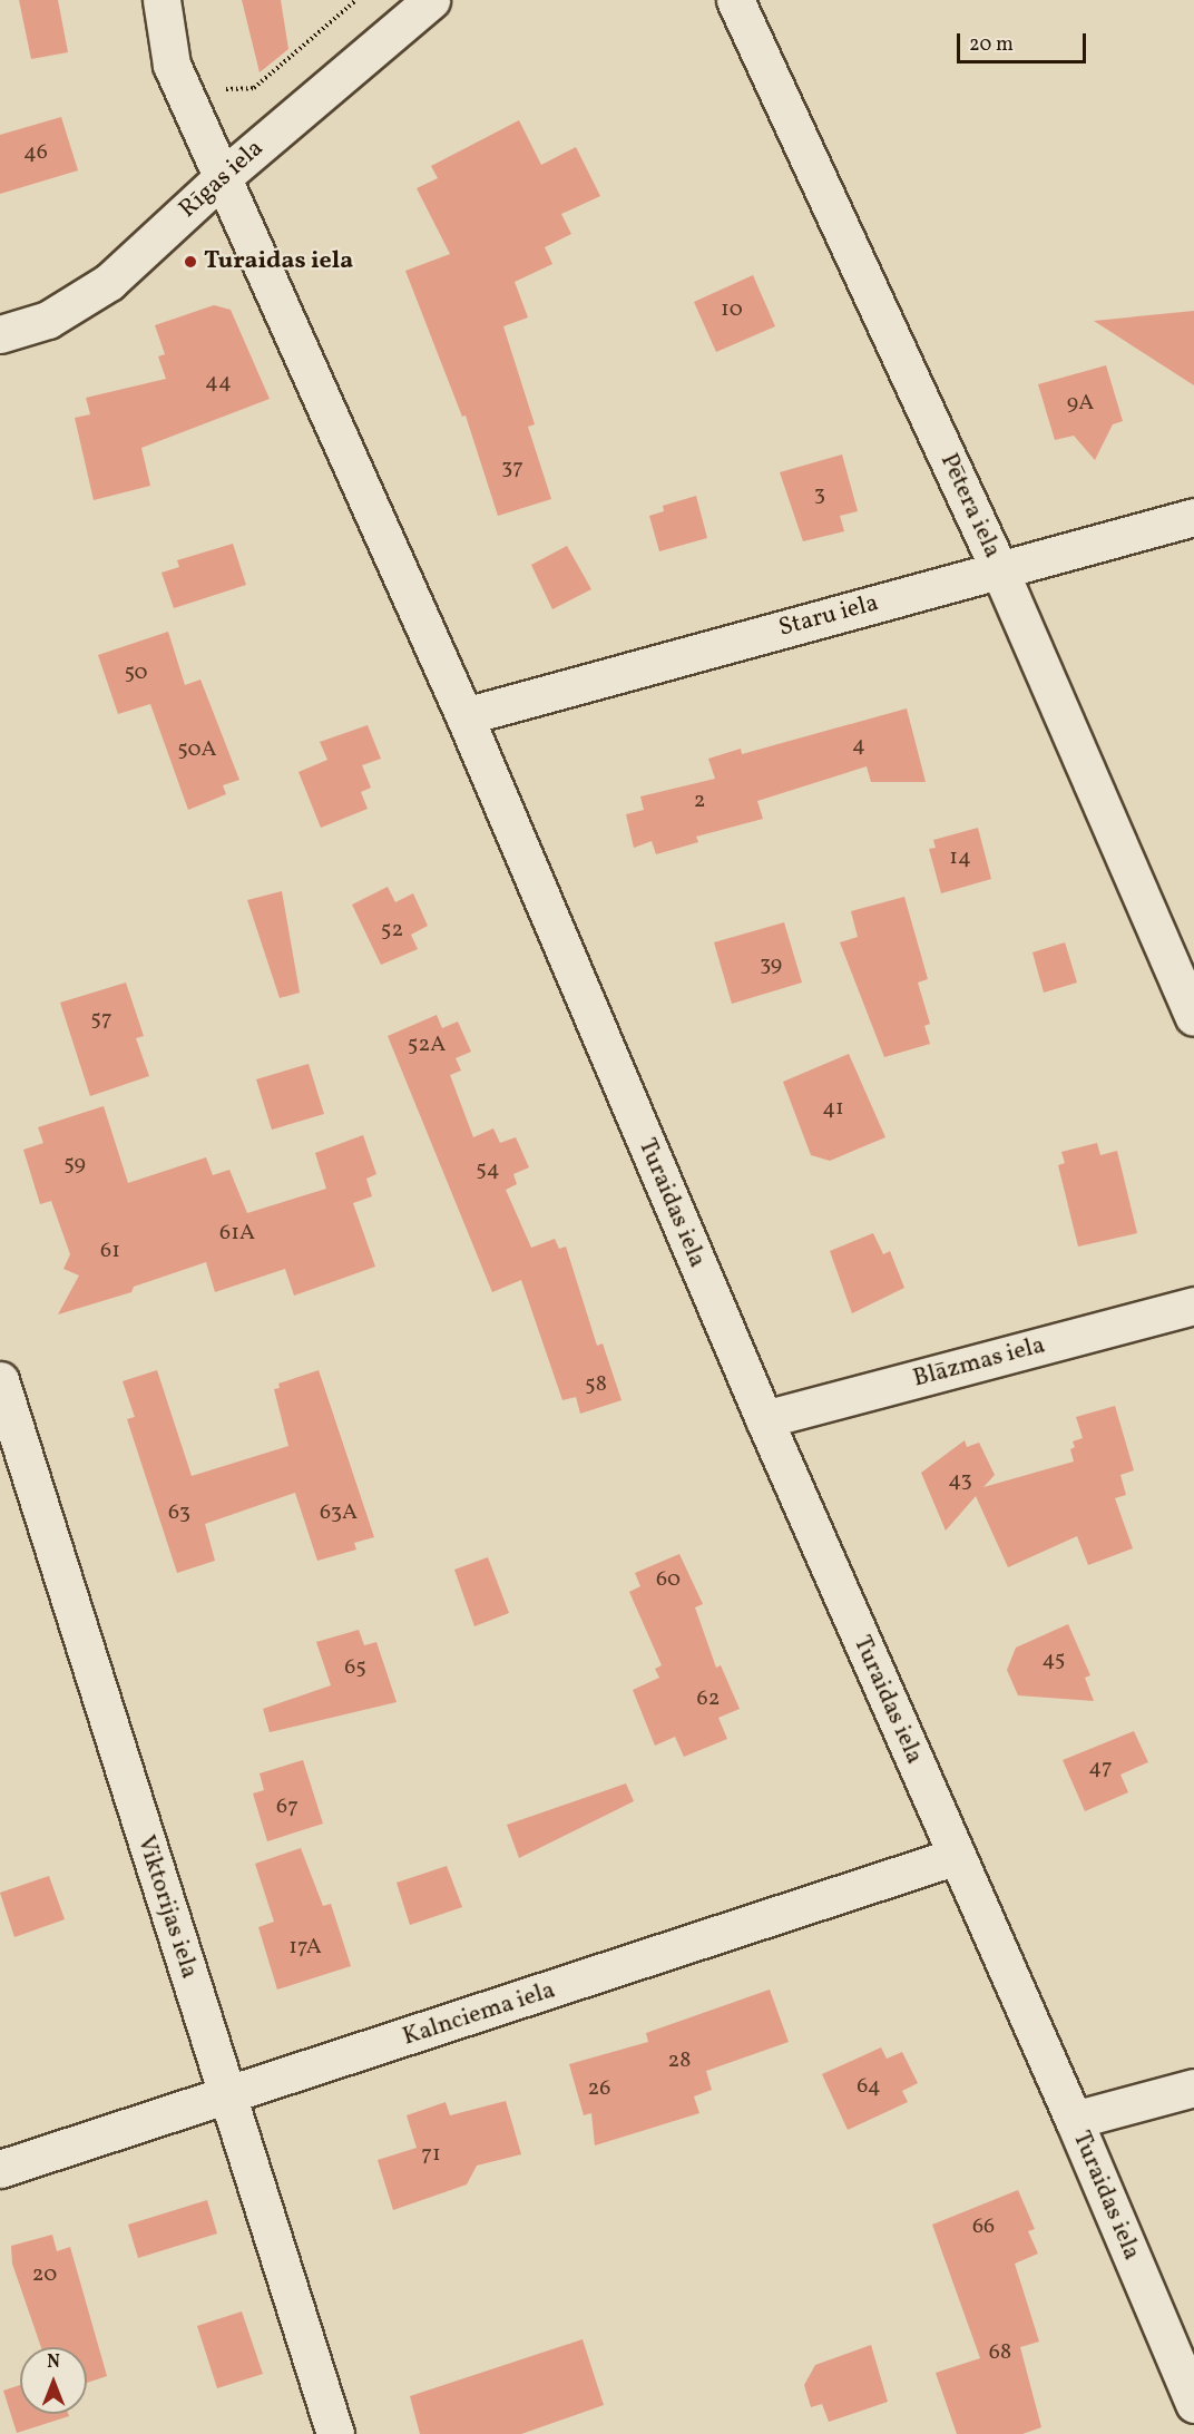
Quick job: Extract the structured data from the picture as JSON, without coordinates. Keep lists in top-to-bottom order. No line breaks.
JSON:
{"streets":{"street":["Rīgas iela","Pētera iela","Staru iela","Turaidas iela","Blāzmas iela","Viktorijas iela","Kalnciema iela"]},"crossings":[["Rīgas iela","Turaidas iela"],["Pētera iela","Staru iela"],["Staru iela","Turaidas iela"],["Turaidas iela","Blāzmas iela"],["Turaidas iela","Kalnciema iela"],["Viktorijas iela","Kalnciema iela"]],"places":["Turaidas iela"],"house_numbers":["46","10","44","9A","37","3","50","4","50A","2","14","52","39","57","52A","41","59","54","61A","61","58","43","63","63A","60","45","65","62","47","67","17A","28","64","26","71","66","20","68"],"scale_bar":"20 m","north":"top"}
